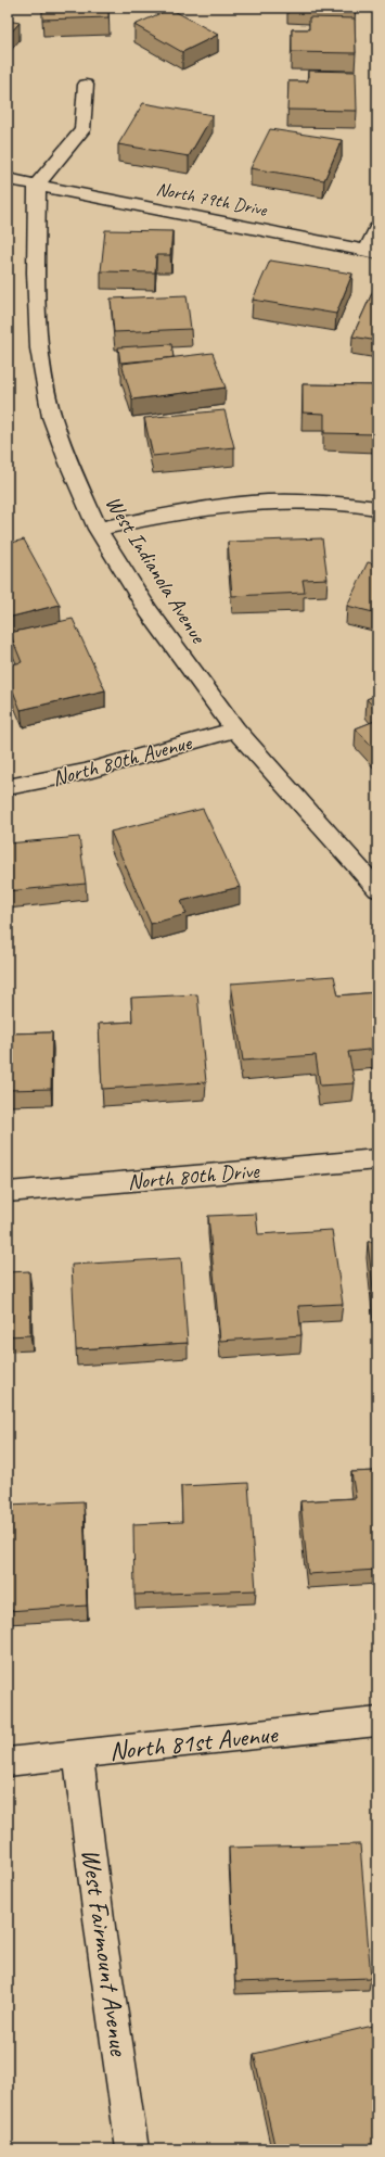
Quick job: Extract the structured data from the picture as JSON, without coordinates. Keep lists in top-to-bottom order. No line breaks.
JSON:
{"streets":{"street":["North 79th Drive","West Indianola Avenue","North 80th Avenue","North 80th Drive","North 81st Avenue","West Fairmount Avenue"]},"crossings":[["North 79th Drive","West Indianola Avenue"],["West Indianola Avenue","North 80th Avenue"],["North 81st Avenue","West Fairmount Avenue"]]}
